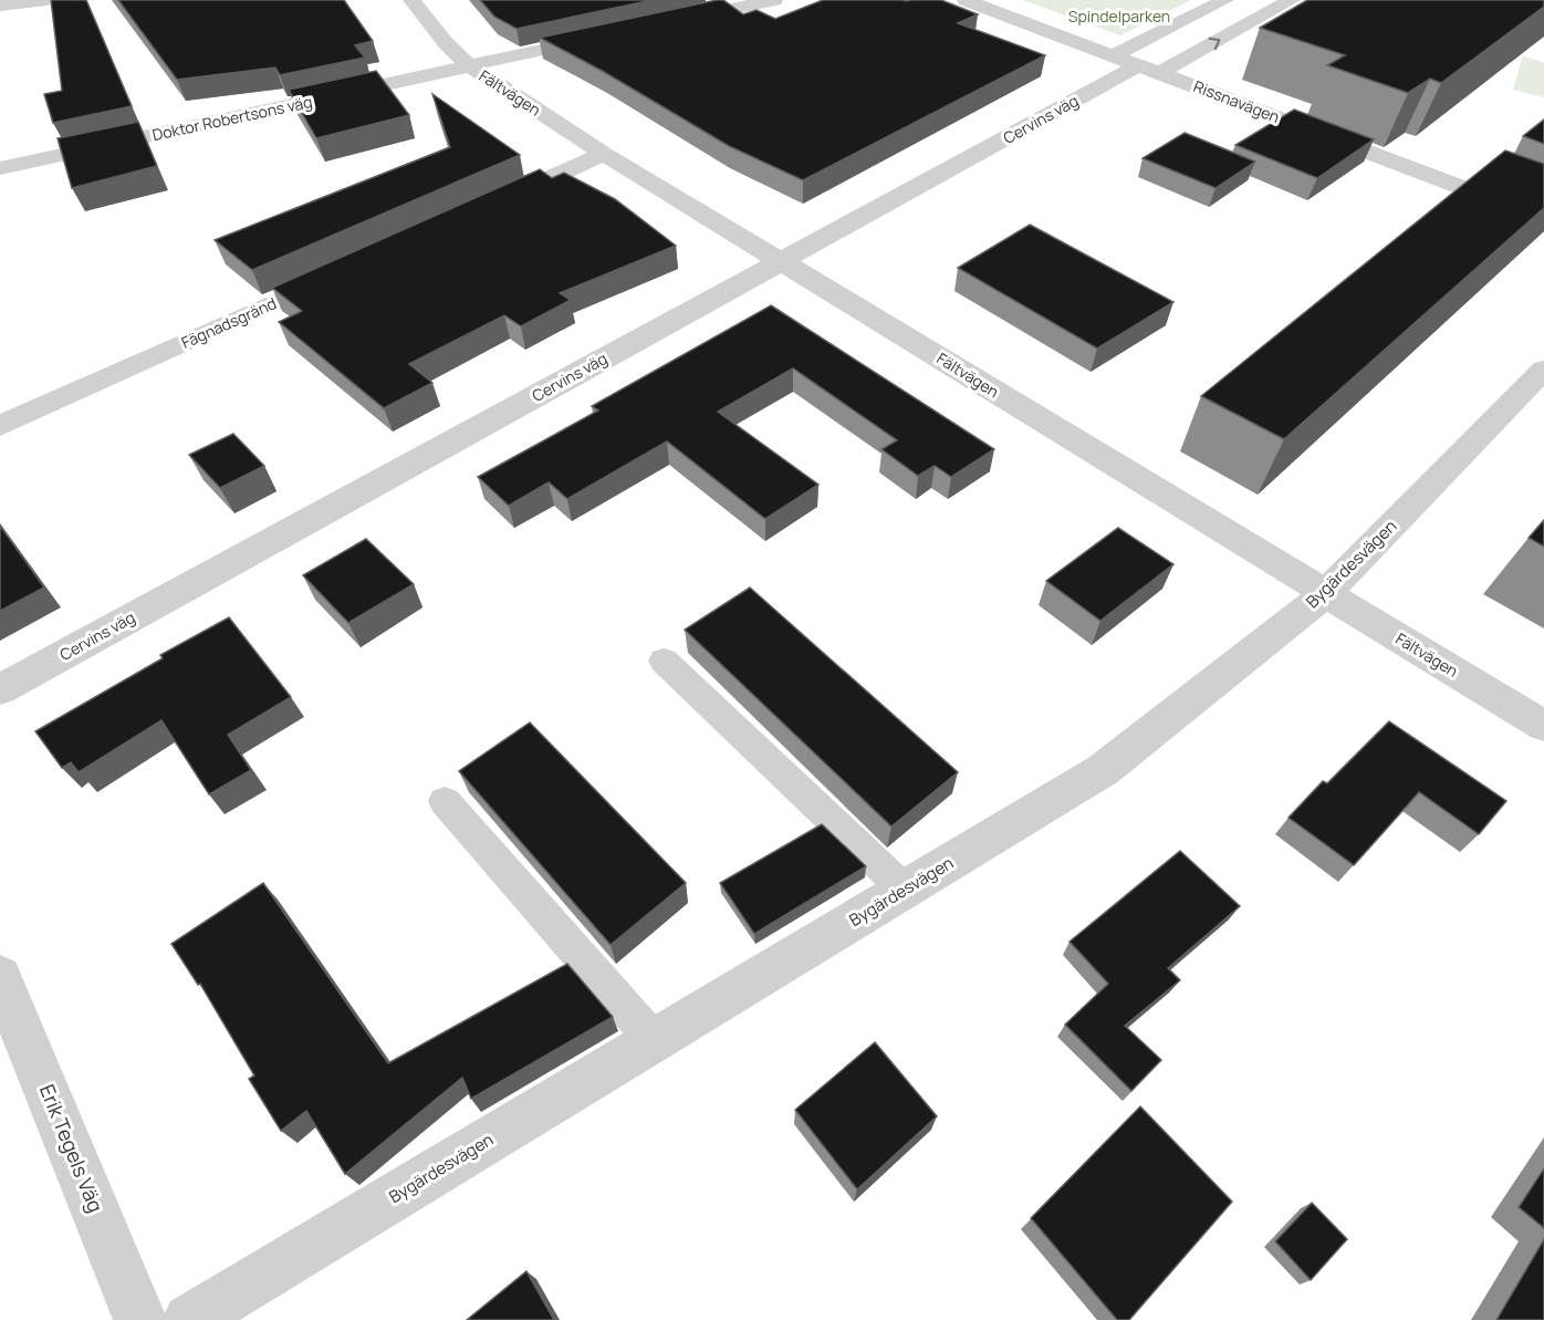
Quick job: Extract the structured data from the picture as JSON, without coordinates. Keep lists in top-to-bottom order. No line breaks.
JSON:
{"streets":{"street":["Fältvägen","Rissnavägen","Doktor Robertsons väg","Cervins väg","Fägnadsgränd","Bygärdesvägen","Erik Tegels Väg"]},"crossings":[["Fältvägen","Doktor Robertsons väg"],["Fältvägen","Cervins väg"],["Fältvägen","Bygärdesvägen"],["Rissnavägen","Cervins väg"]],"parks":["Spindelparken"]}
